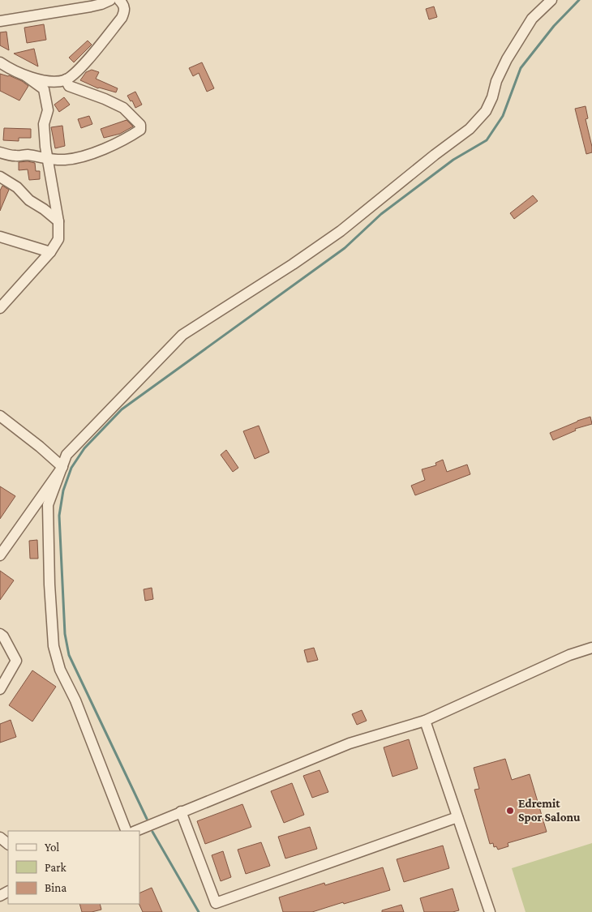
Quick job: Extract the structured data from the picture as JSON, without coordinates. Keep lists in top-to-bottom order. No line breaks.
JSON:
{"places":["Edremit Spor Salonu"],"legend":["Yol","Park","Bina"]}
